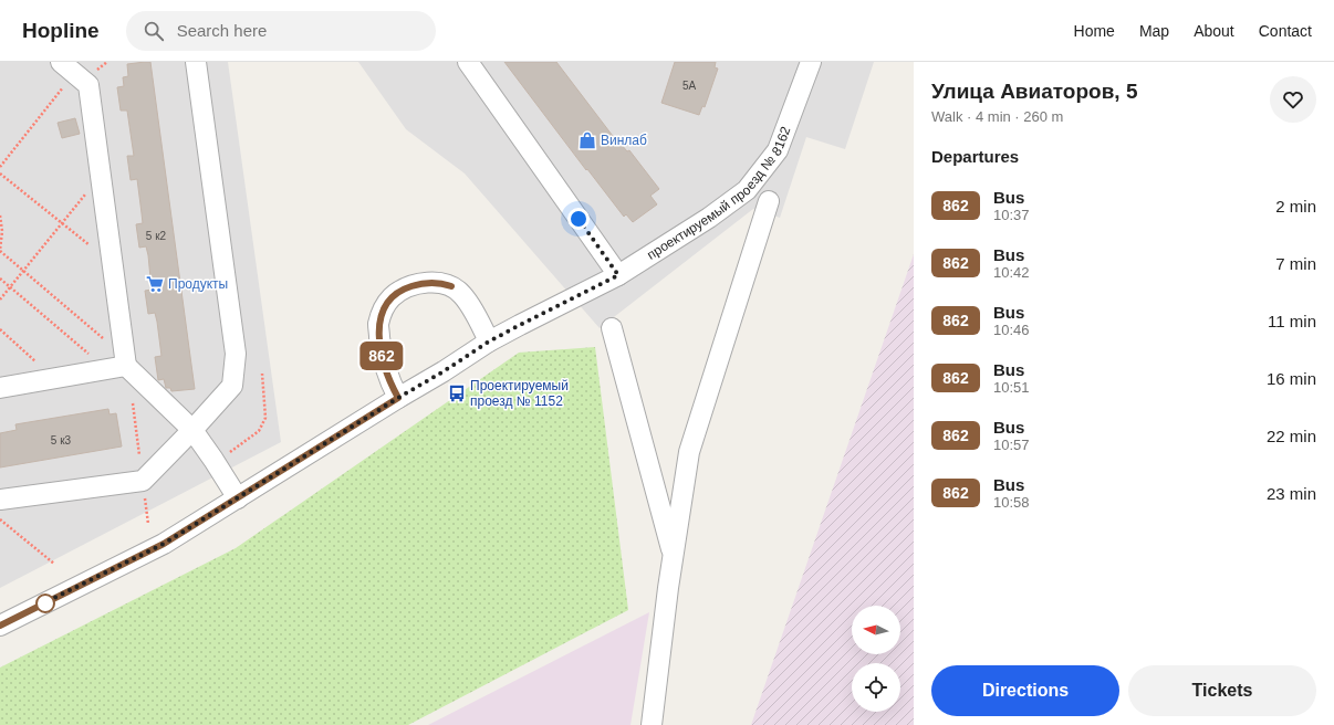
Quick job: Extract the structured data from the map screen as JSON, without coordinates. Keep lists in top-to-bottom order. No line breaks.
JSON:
{"streets":{"street":["проектируемый проезд № 8162"]},"places":{"shop":["Винлаб"],"supermarket":["Продукты"],"bus stop":["Проектируемый проезд № 1152"]},"lines":["bus line 862"],"house_numbers":["5А","5 к2","5 к3"],"north":"left","page":{"header":"Hopline","search":"Search here","nav":["Home","Map","About","Contact"],"on_map":"862","heading":[["Улица Авиаторов, 5","Walk · 4 min · 260 m"],"Departures"],"list":[{"mark":"862","name":"Bus","note":"10:37","value":"2 min"},{"mark":"862","name":"Bus","note":"10:42","value":"7 min"},{"mark":"862","name":"Bus","note":"10:46","value":"11 min"},{"mark":"862","name":"Bus","note":"10:51","value":"16 min"},{"mark":"862","name":"Bus","note":"10:57","value":"22 min"},{"mark":"862","name":"Bus","note":"10:58","value":"23 min"}],"buttons":["Directions","Tickets"]}}
